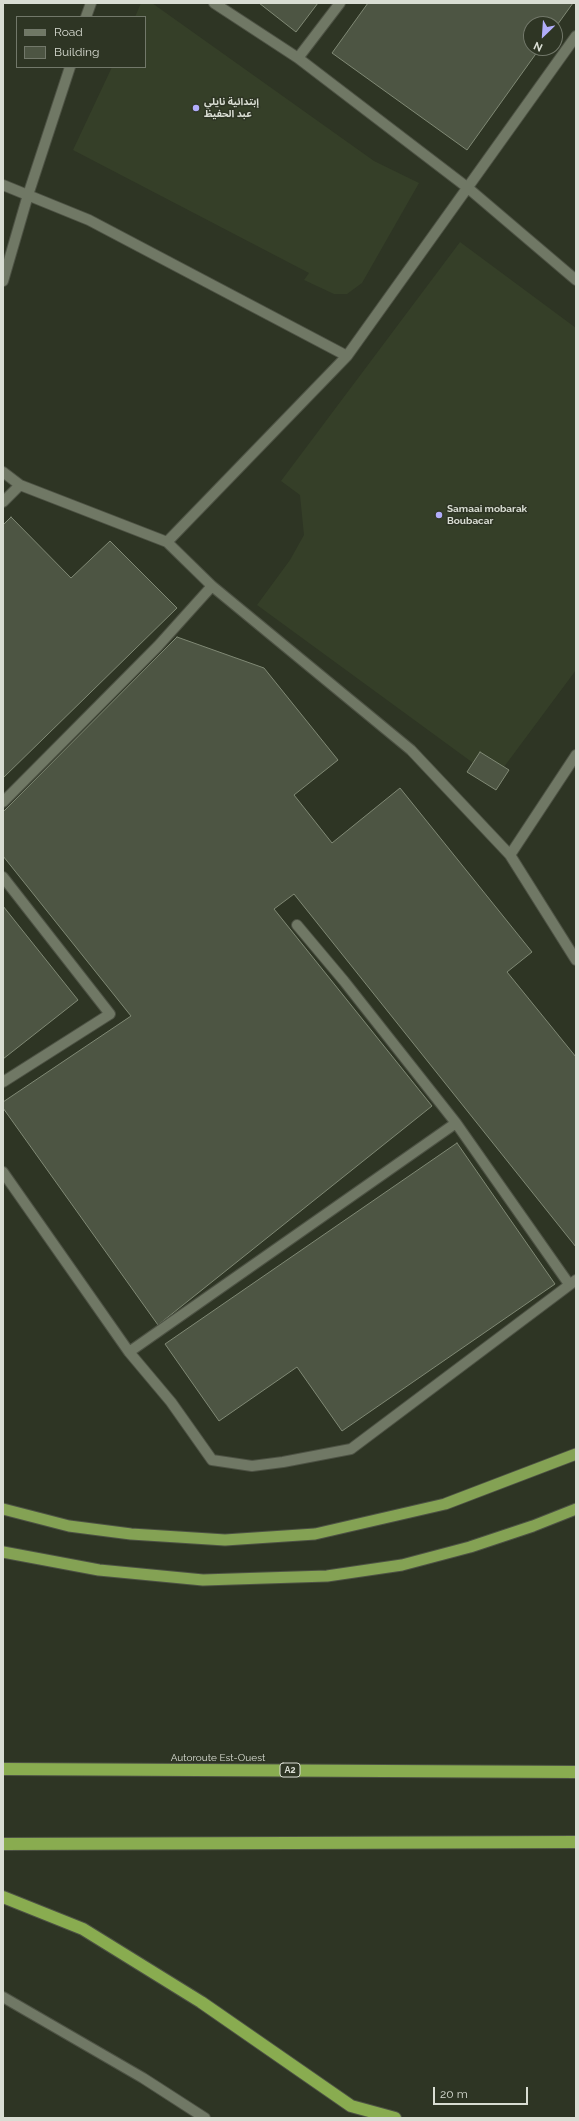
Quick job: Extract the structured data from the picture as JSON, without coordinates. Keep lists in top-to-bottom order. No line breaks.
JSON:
{"streets":{"highway":["Autoroute Est-Ouest","A2"]},"places":["إبتدائية نايلي عبد الحفيظ","Samaai mobarak Boubacar"],"legend":["Road","Building"],"scale_bar":"20 m","north":"bottom left"}
